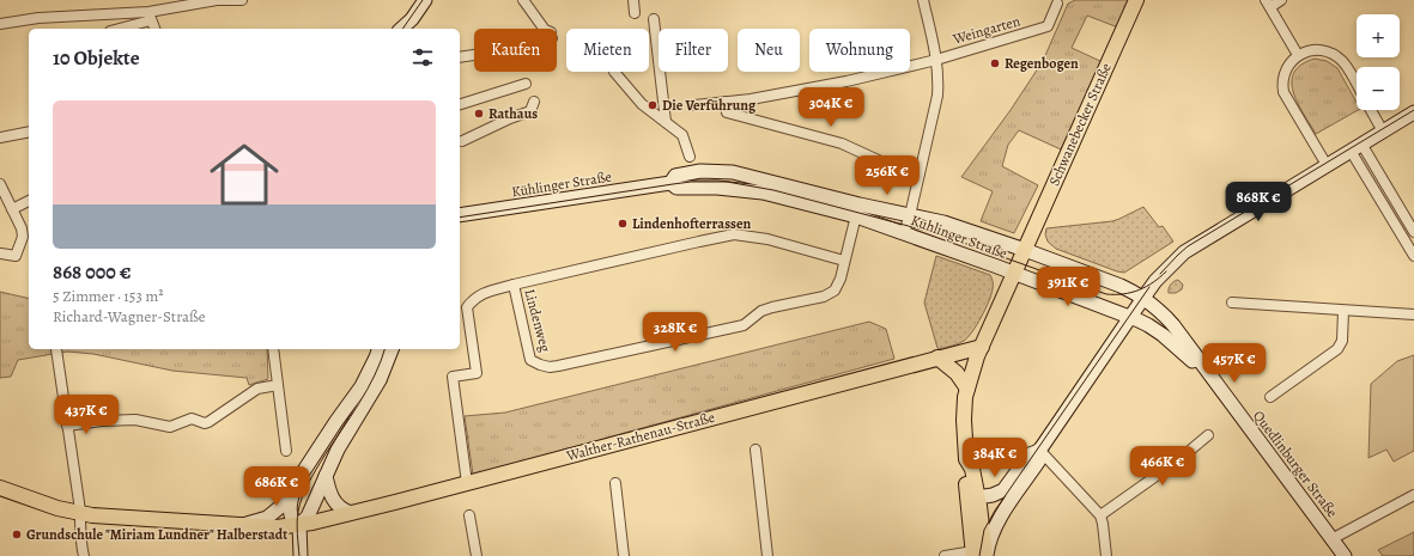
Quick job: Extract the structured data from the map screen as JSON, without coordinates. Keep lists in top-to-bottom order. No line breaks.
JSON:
{"streets":{"main road":["Schwanebecker Straße","Walther-Rathenau-Straße"],"street":["Weingarten","Kühlinger Straße","Lindenweg","Quedlinburger Straße"]},"crossings":[["Weingarten","Kühlinger Straße"],["Schwanebecker Straße","Kühlinger Straße"],["Schwanebecker Straße","Walther-Rathenau-Straße"],["Schwanebecker Straße","Quedlinburger Straße"],["Kühlinger Straße","Lindenweg"],["Kühlinger Straße","Quedlinburger Straße"],["Lindenweg","Walther-Rathenau-Straße"]],"places":["Regenbogen","Die Verführung","Rathaus","Lindenhofterrassen","Grundschule \"Miriam Lundner\" Halberstadt"],"page":{"map_buttons":["+","−"],"chip":["Kaufen","Mieten","Filter","Neu","Wohnung"],"heading":"10 Objekte","list":[{"name":"868 000 €","note":"5 Zimmer · 153 m² · Richard-Wagner-Straße"}],"price":["304K €","256K €","868K €","391K €","328K €","457K €","437K €","384K €","466K €","686K €"]}}
